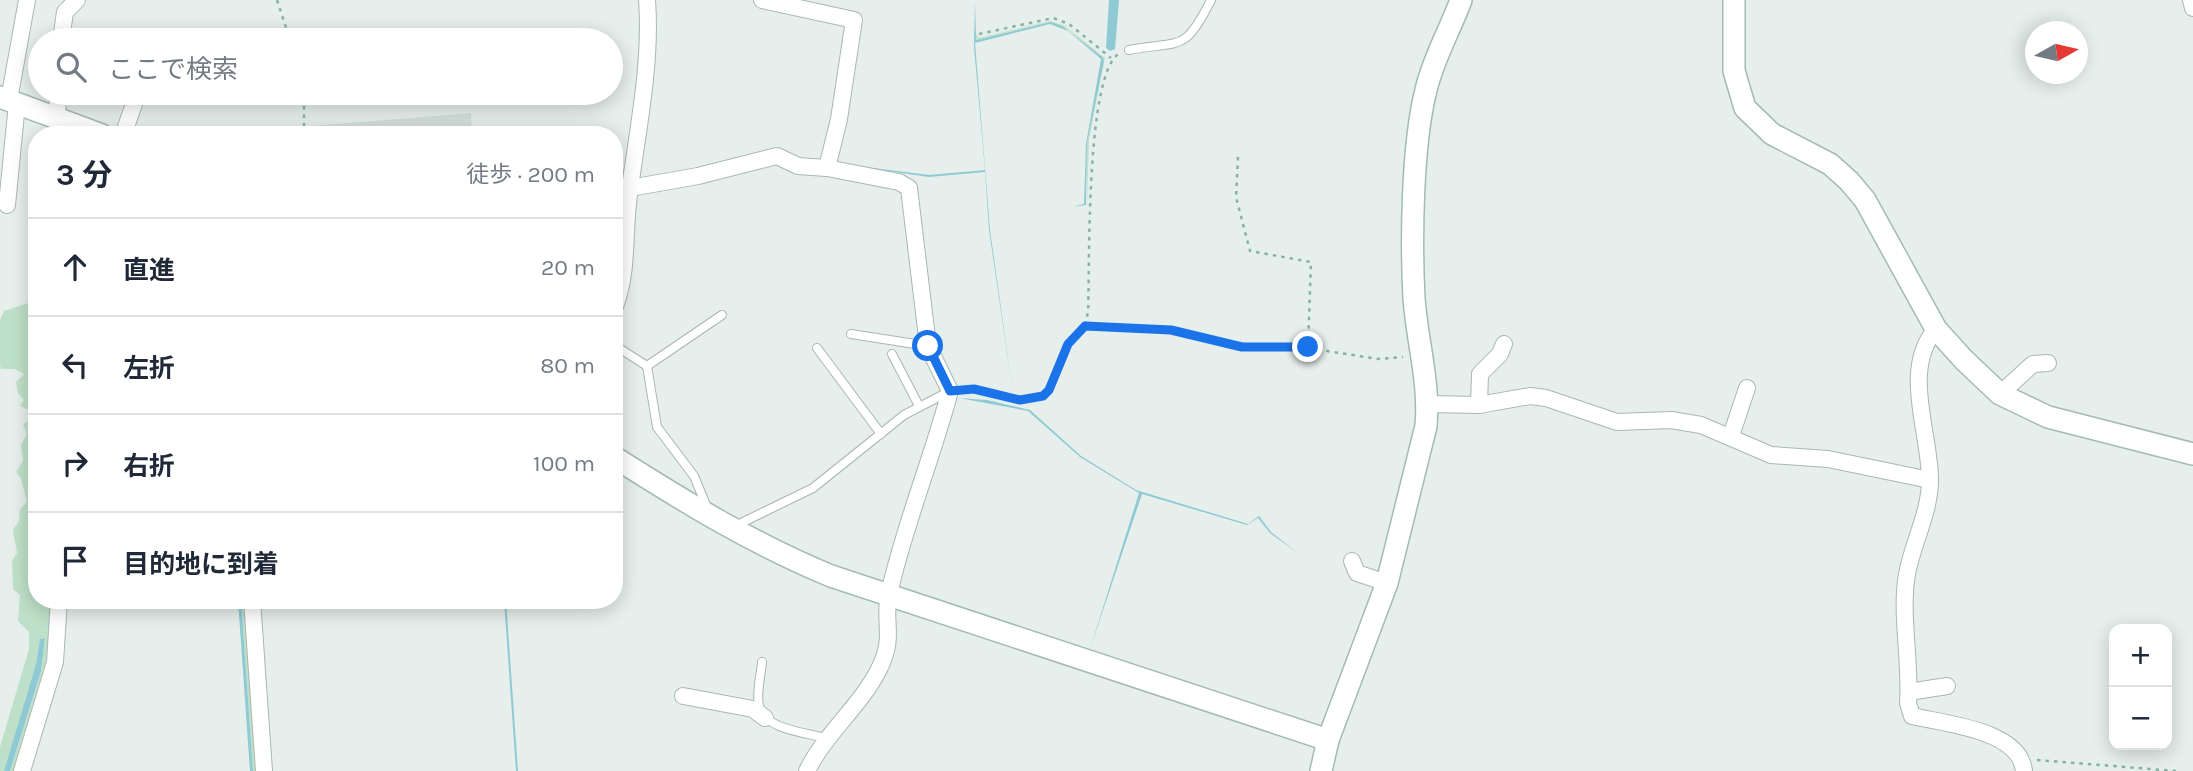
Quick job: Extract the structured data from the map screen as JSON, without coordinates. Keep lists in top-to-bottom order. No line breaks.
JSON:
{"north":"right","page":{"search":"ここで検索","heading":["3 分","徒歩 · 200 m"],"list":[["直進","20 m"],["左折","80 m"],["右折","100 m"],"目的地に到着"],"map_buttons":["+","−"]}}
